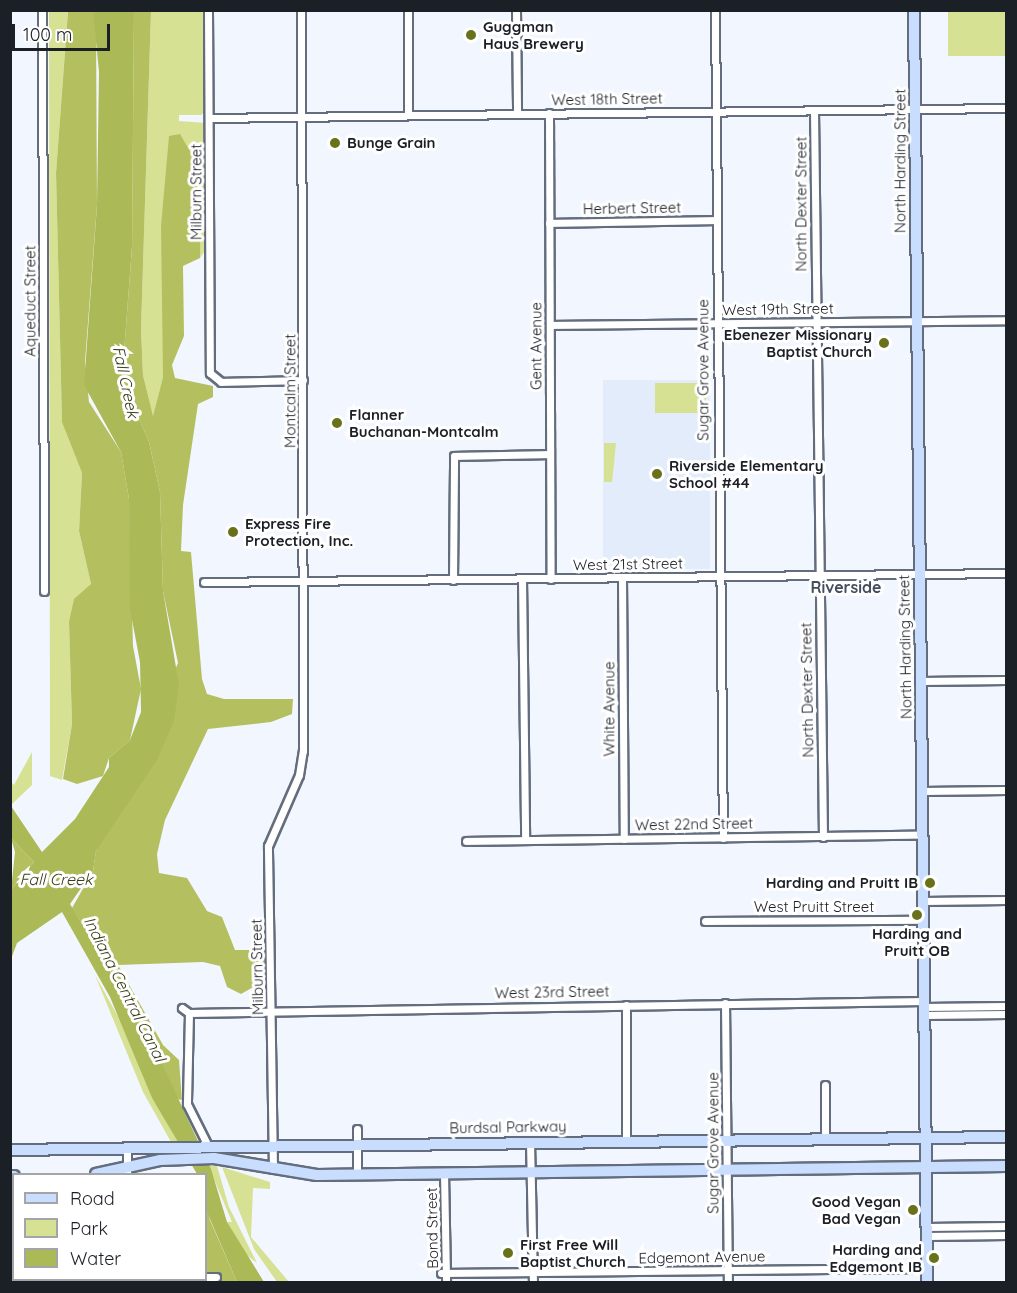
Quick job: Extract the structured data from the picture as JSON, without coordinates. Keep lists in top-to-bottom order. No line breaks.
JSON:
{"streets":{"street":["West 18th Street","North Harding Street","Milburn Street","North Dexter Street","Herbert Street","Aqueduct Street","West 19th Street","Gent Avenue","Sugar Grove Avenue","Montcalm Street","West 21st Street","White Avenue","West 22nd Street","West Pruitt Street","West 23rd Street","Burdsal Parkway","Bond Street","Edgemont Avenue"]},"crossings":[["West 18th Street","North Harding Street"],["West 18th Street","Milburn Street"],["West 18th Street","North Dexter Street"],["West 18th Street","Gent Avenue"],["West 18th Street","Sugar Grove Avenue"],["West 18th Street","Montcalm Street"],["North Harding Street","West 19th Street"],["North Harding Street","West 21st Street"],["North Harding Street","West 22nd Street"],["North Harding Street","West Pruitt Street"],["North Harding Street","West 23rd Street"],["North Harding Street","Burdsal Parkway"],["North Harding Street","Edgemont Avenue"],["Milburn Street","Montcalm Street"],["Milburn Street","West 23rd Street"],["Milburn Street","Burdsal Parkway"],["North Dexter Street","West 19th Street"],["North Dexter Street","West 21st Street"],["North Dexter Street","West 22nd Street"],["Herbert Street","Gent Avenue"],["Herbert Street","Sugar Grove Avenue"],["West 19th Street","Gent Avenue"],["West 19th Street","Sugar Grove Avenue"],["Gent Avenue","West 21st Street"],["Sugar Grove Avenue","West 21st Street"],["Sugar Grove Avenue","West 22nd Street"],["Sugar Grove Avenue","West 23rd Street"],["Sugar Grove Avenue","Burdsal Parkway"],["Sugar Grove Avenue","Edgemont Avenue"],["Montcalm Street","West 21st Street"],["West 21st Street","White Avenue"],["White Avenue","West 22nd Street"],["Burdsal Parkway","Bond Street"],["Bond Street","Edgemont Avenue"]],"districts":["Riverside"],"water":["Fall Creek","Indiana Central Canal"],"places":["Guggman Haus Brewery","Bunge Grain","Ebenezer Missionary Baptist Church","Flanner Buchanan-Montcalm","Riverside Elementary School #44","Express Fire Protection, Inc.","Harding and Pruitt IB","Harding and Pruitt OB","Good Vegan Bad Vegan","First Free Will Baptist Church","Harding and Edgemont IB"],"legend":["Road","Park","Water"],"scale_bar":"100 m"}
